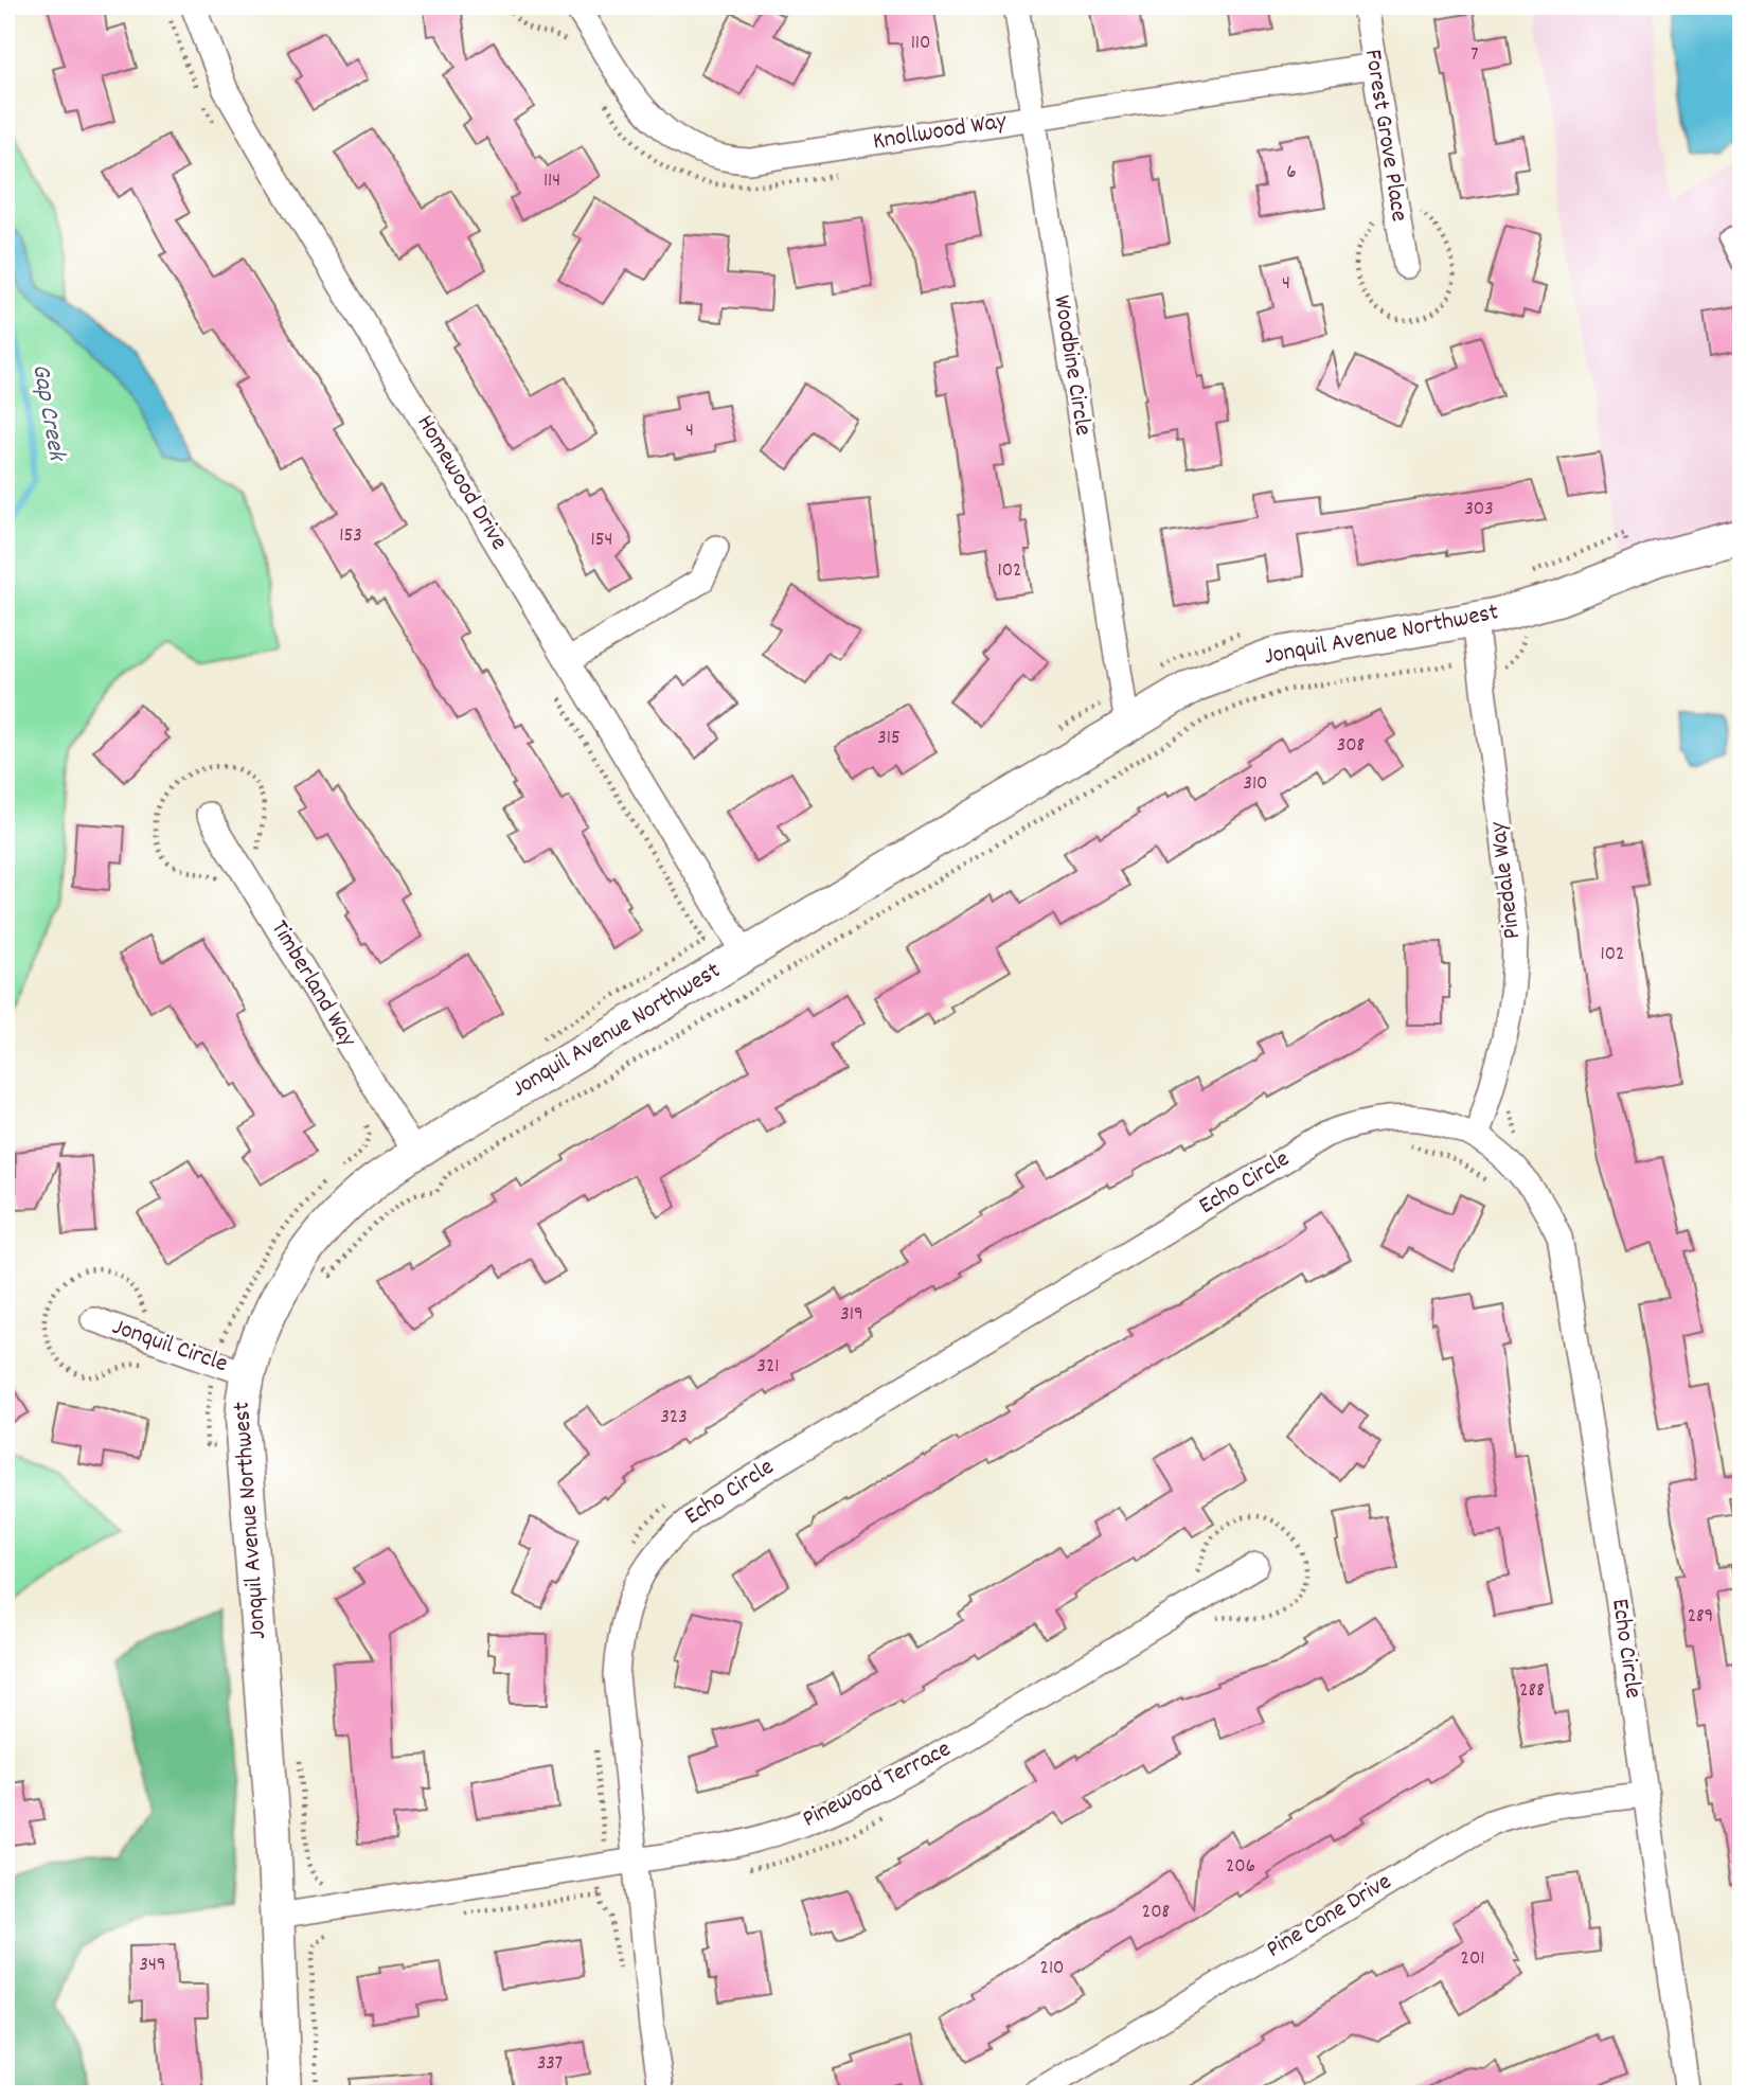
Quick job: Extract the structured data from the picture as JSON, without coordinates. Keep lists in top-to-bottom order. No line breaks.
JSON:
{"streets":{"street":["Knollwood Way","Forest Grove Place","Woodbine Circle","Homewood Drive","Jonquil Avenue Northwest","Pinedale Way","Timberland Way","Echo Circle","Jonquil Circle","Pinewood Terrace","Pine Cone Drive"]},"crossings":[["Knollwood Way","Forest Grove Place"],["Knollwood Way","Woodbine Circle"],["Woodbine Circle","Jonquil Avenue Northwest"],["Homewood Drive","Jonquil Avenue Northwest"],["Jonquil Avenue Northwest","Pinedale Way"],["Jonquil Avenue Northwest","Timberland Way"],["Jonquil Avenue Northwest","Jonquil Circle"],["Jonquil Avenue Northwest","Pinewood Terrace"],["Pinedale Way","Echo Circle"],["Echo Circle","Pinewood Terrace"],["Echo Circle","Pine Cone Drive"]],"water":["Gap Creek"],"house_numbers":["110","7","6","114","4","4","303","153","154","102","315","308","310","102","319","321","323","289","288","206","208","201","349","210","337"]}
